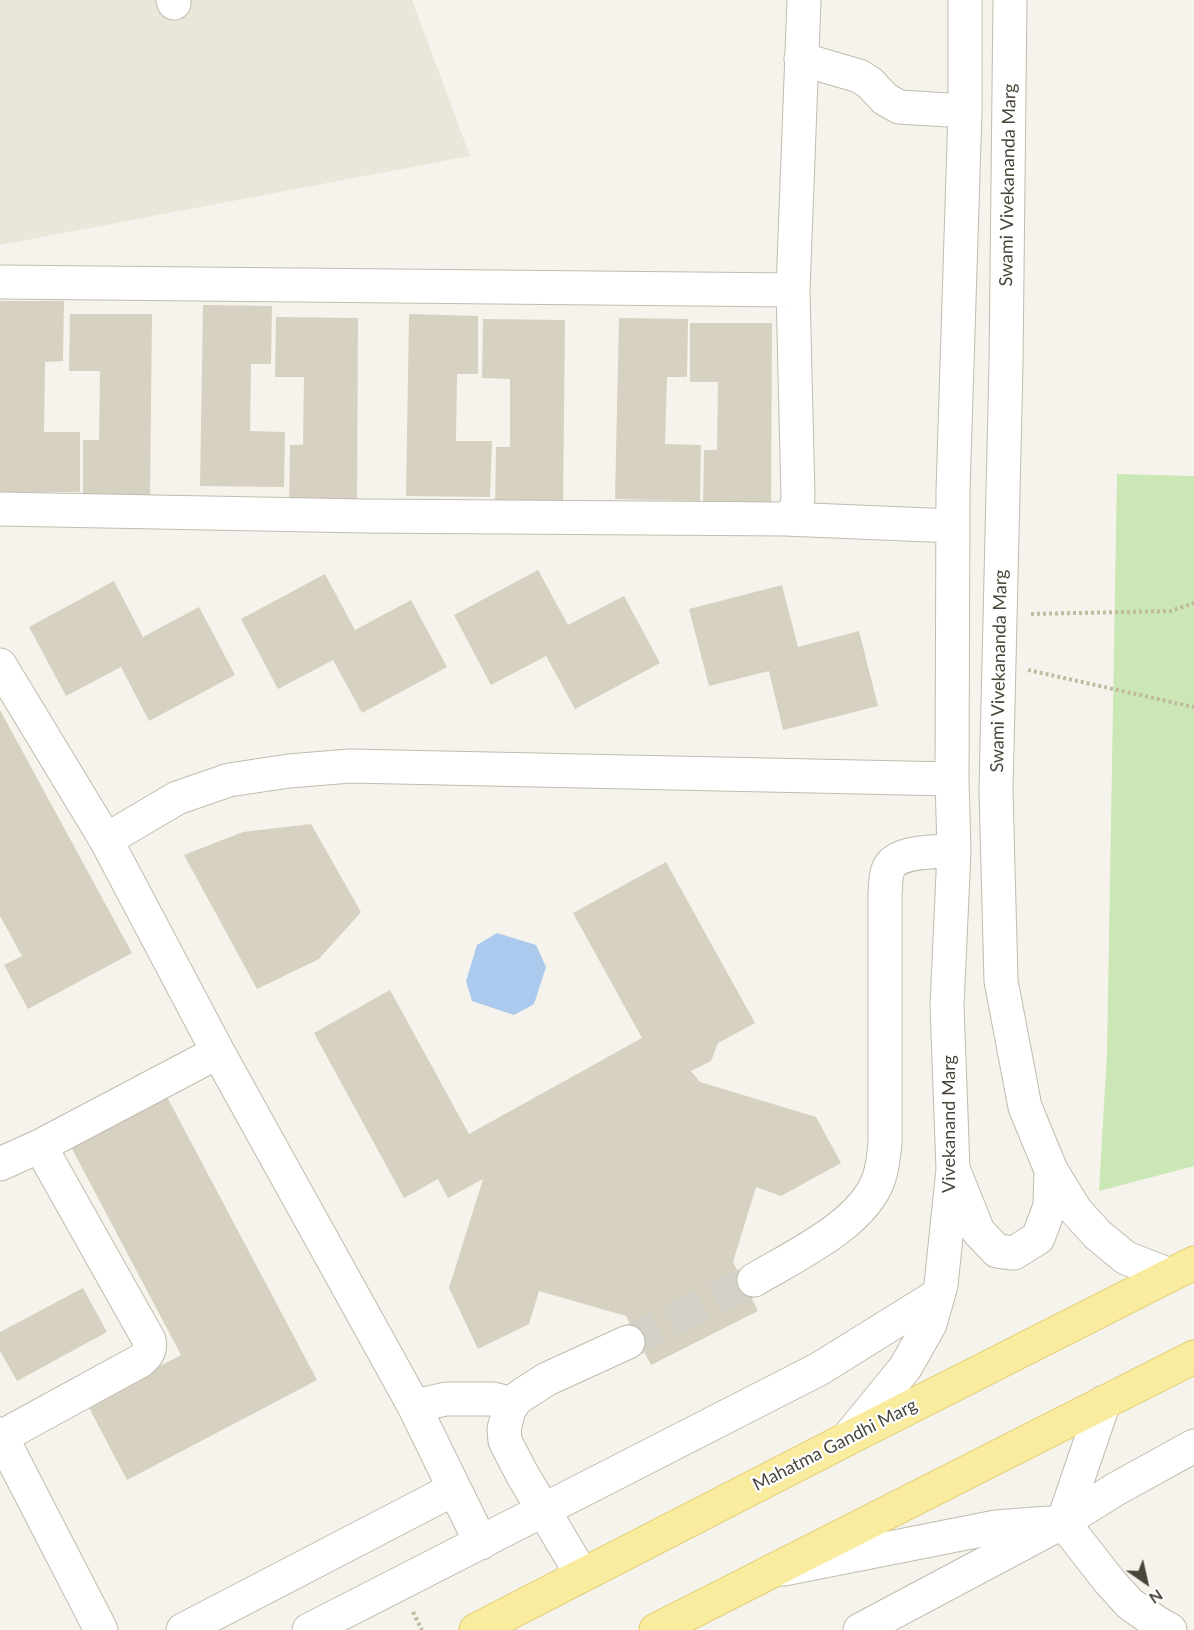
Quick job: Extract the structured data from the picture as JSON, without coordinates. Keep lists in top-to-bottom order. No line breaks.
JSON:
{"streets":{"main road":["Mahatma Gandhi Marg"],"street":["Swami Vivekananda Marg","Vivekanand Marg"]},"crossings":[["Swami Vivekananda Marg","Mahatma Gandhi Marg"],["Vivekanand Marg","Mahatma Gandhi Marg"]],"north":"bottom right"}
